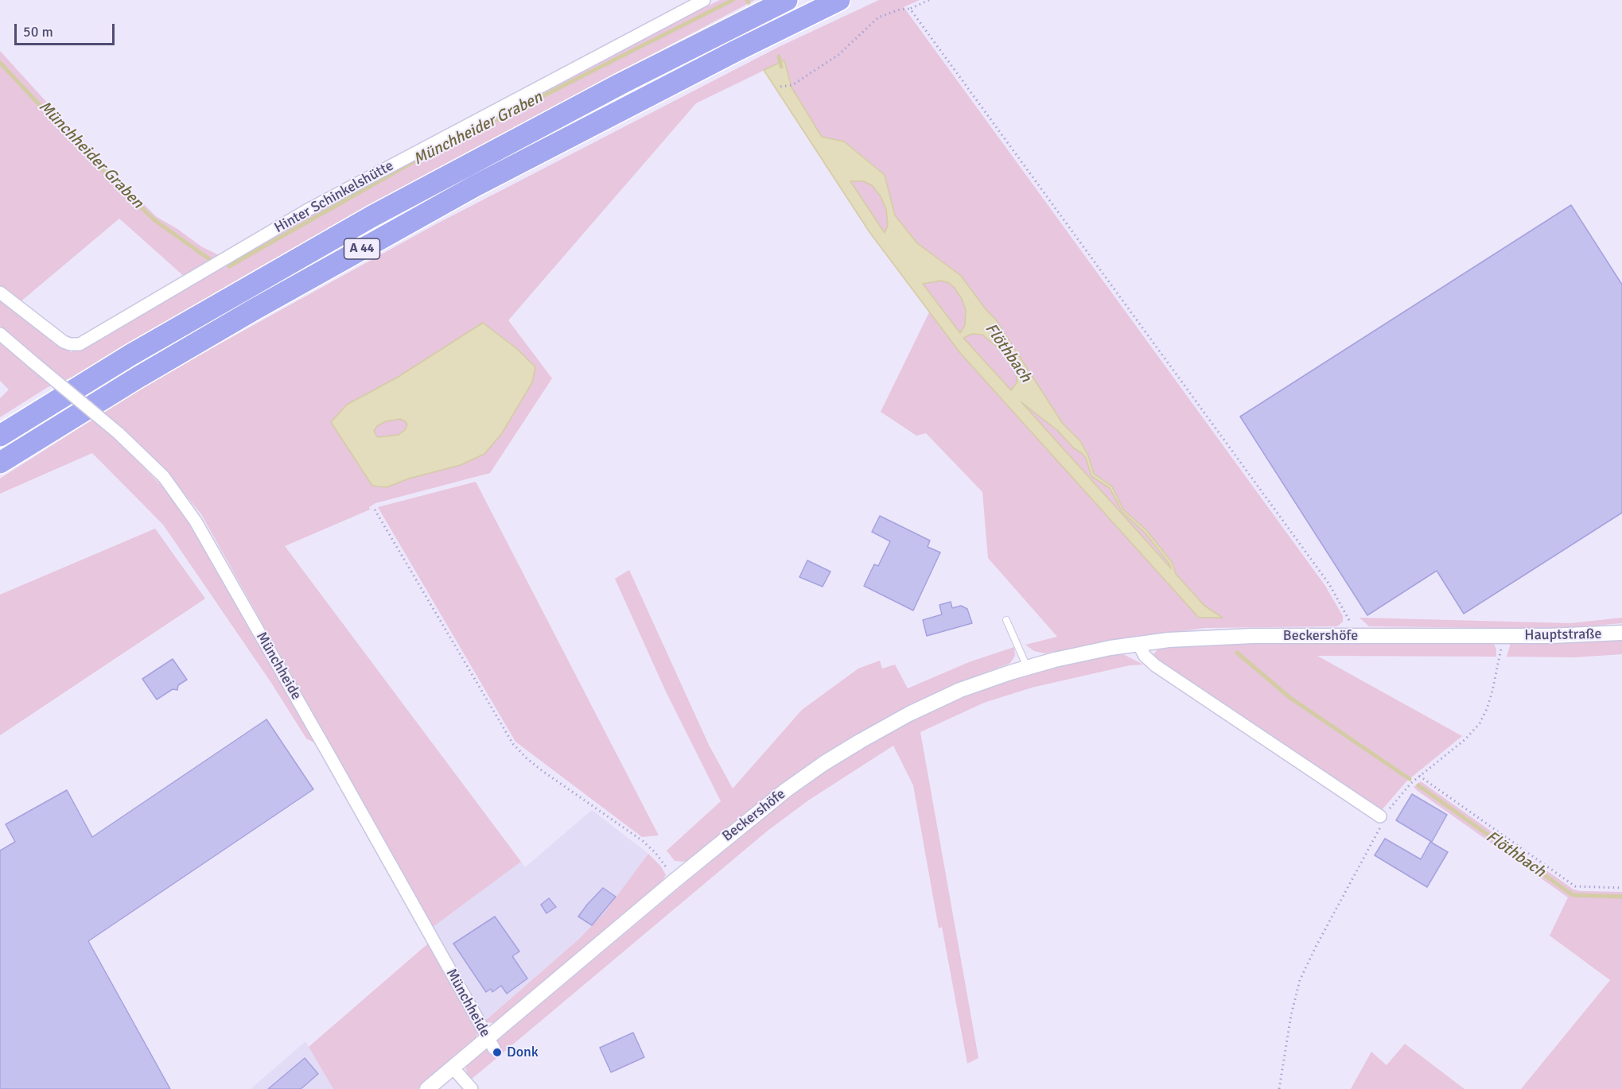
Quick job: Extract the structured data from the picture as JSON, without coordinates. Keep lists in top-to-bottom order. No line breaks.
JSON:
{"streets":{"highway":["A 44"],"street":["Hinter Schinkelshütte","Hauptstraße","Beckershöfe","Münchheide"]},"crossings":[["Hauptstraße","Beckershöfe"],["Beckershöfe","Münchheide"]],"water":["Münchheider Graben","Flöthbach"],"places":["Donk"],"scale_bar":"50 m"}
